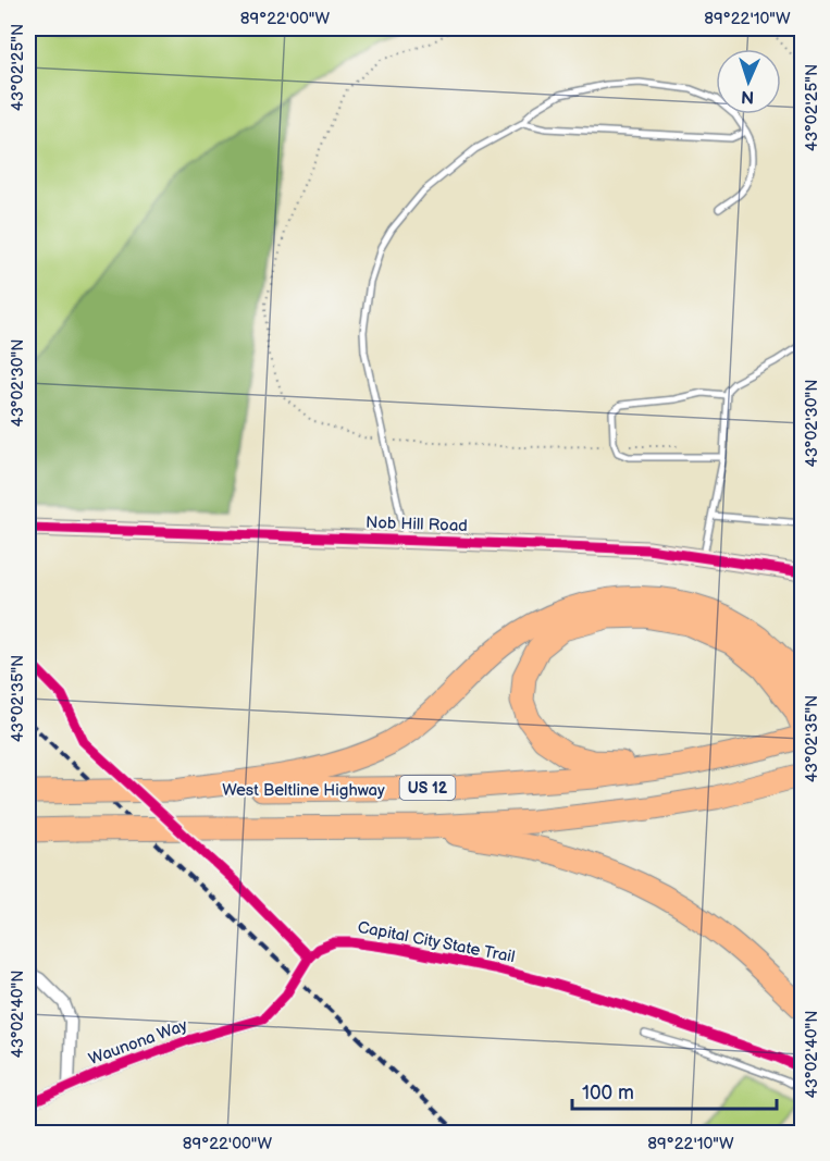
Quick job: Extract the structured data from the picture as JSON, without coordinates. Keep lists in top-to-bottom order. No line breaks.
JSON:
{"streets":{"highway":["US 12","West Beltline Highway"],"street":["Nob Hill Road","Waunona Way"],"cycle path":["Capital City State Trail"]},"scale_bar":"100 m","north":"bottom","coordinates":["89°22'00\"W","89°22'10\"W","43°02'25\"N","43°02'30\"N","43°02'35\"N","43°02'40\"N"]}
